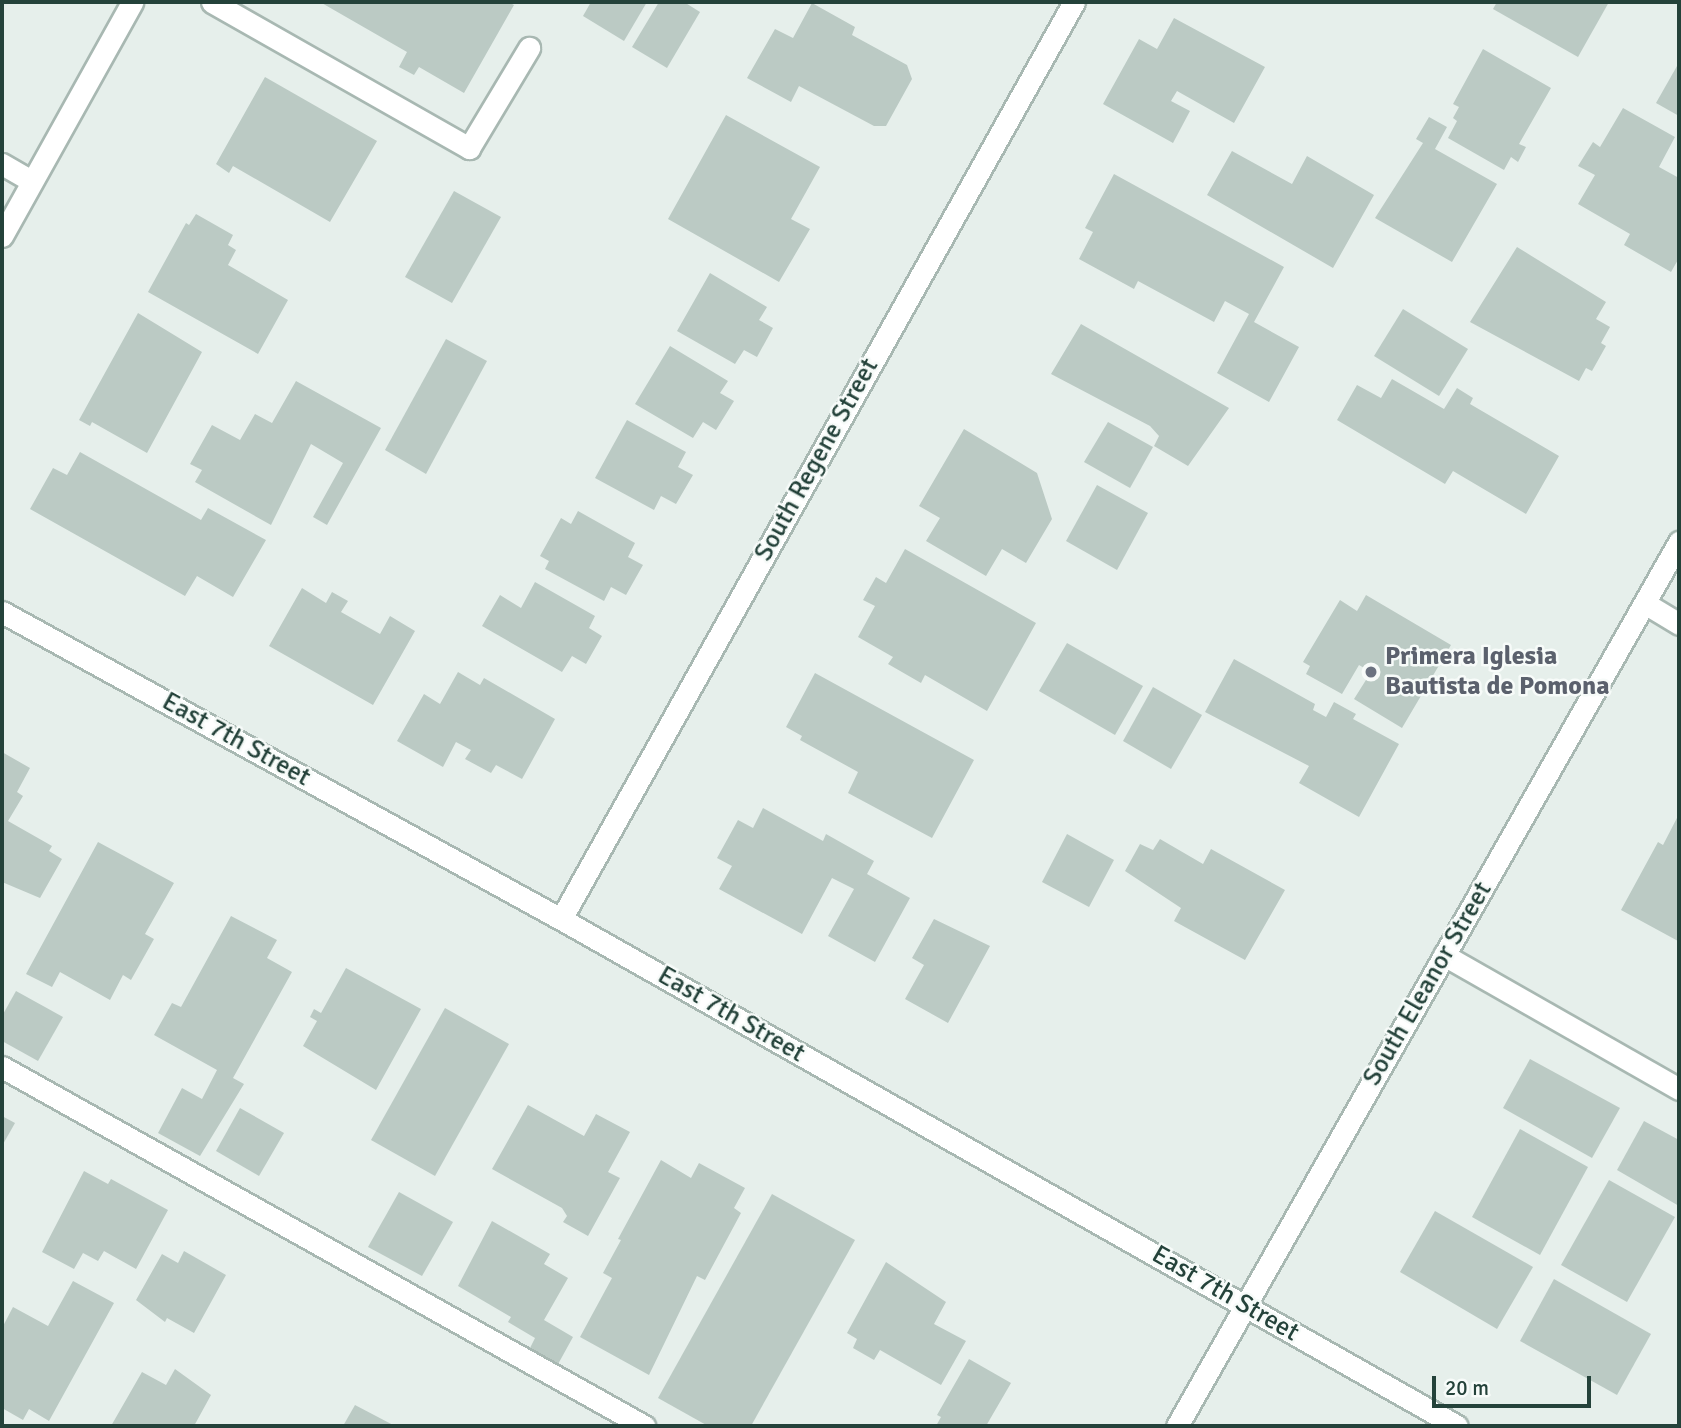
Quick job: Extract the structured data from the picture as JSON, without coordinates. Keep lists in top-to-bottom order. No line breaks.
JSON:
{"streets":{"street":["South Regene Street","East 7th Street","South Eleanor Street"]},"crossings":[["South Regene Street","East 7th Street"],["East 7th Street","South Eleanor Street"]],"places":["Primera Iglesia Bautista de Pomona"],"scale_bar":"20 m"}
